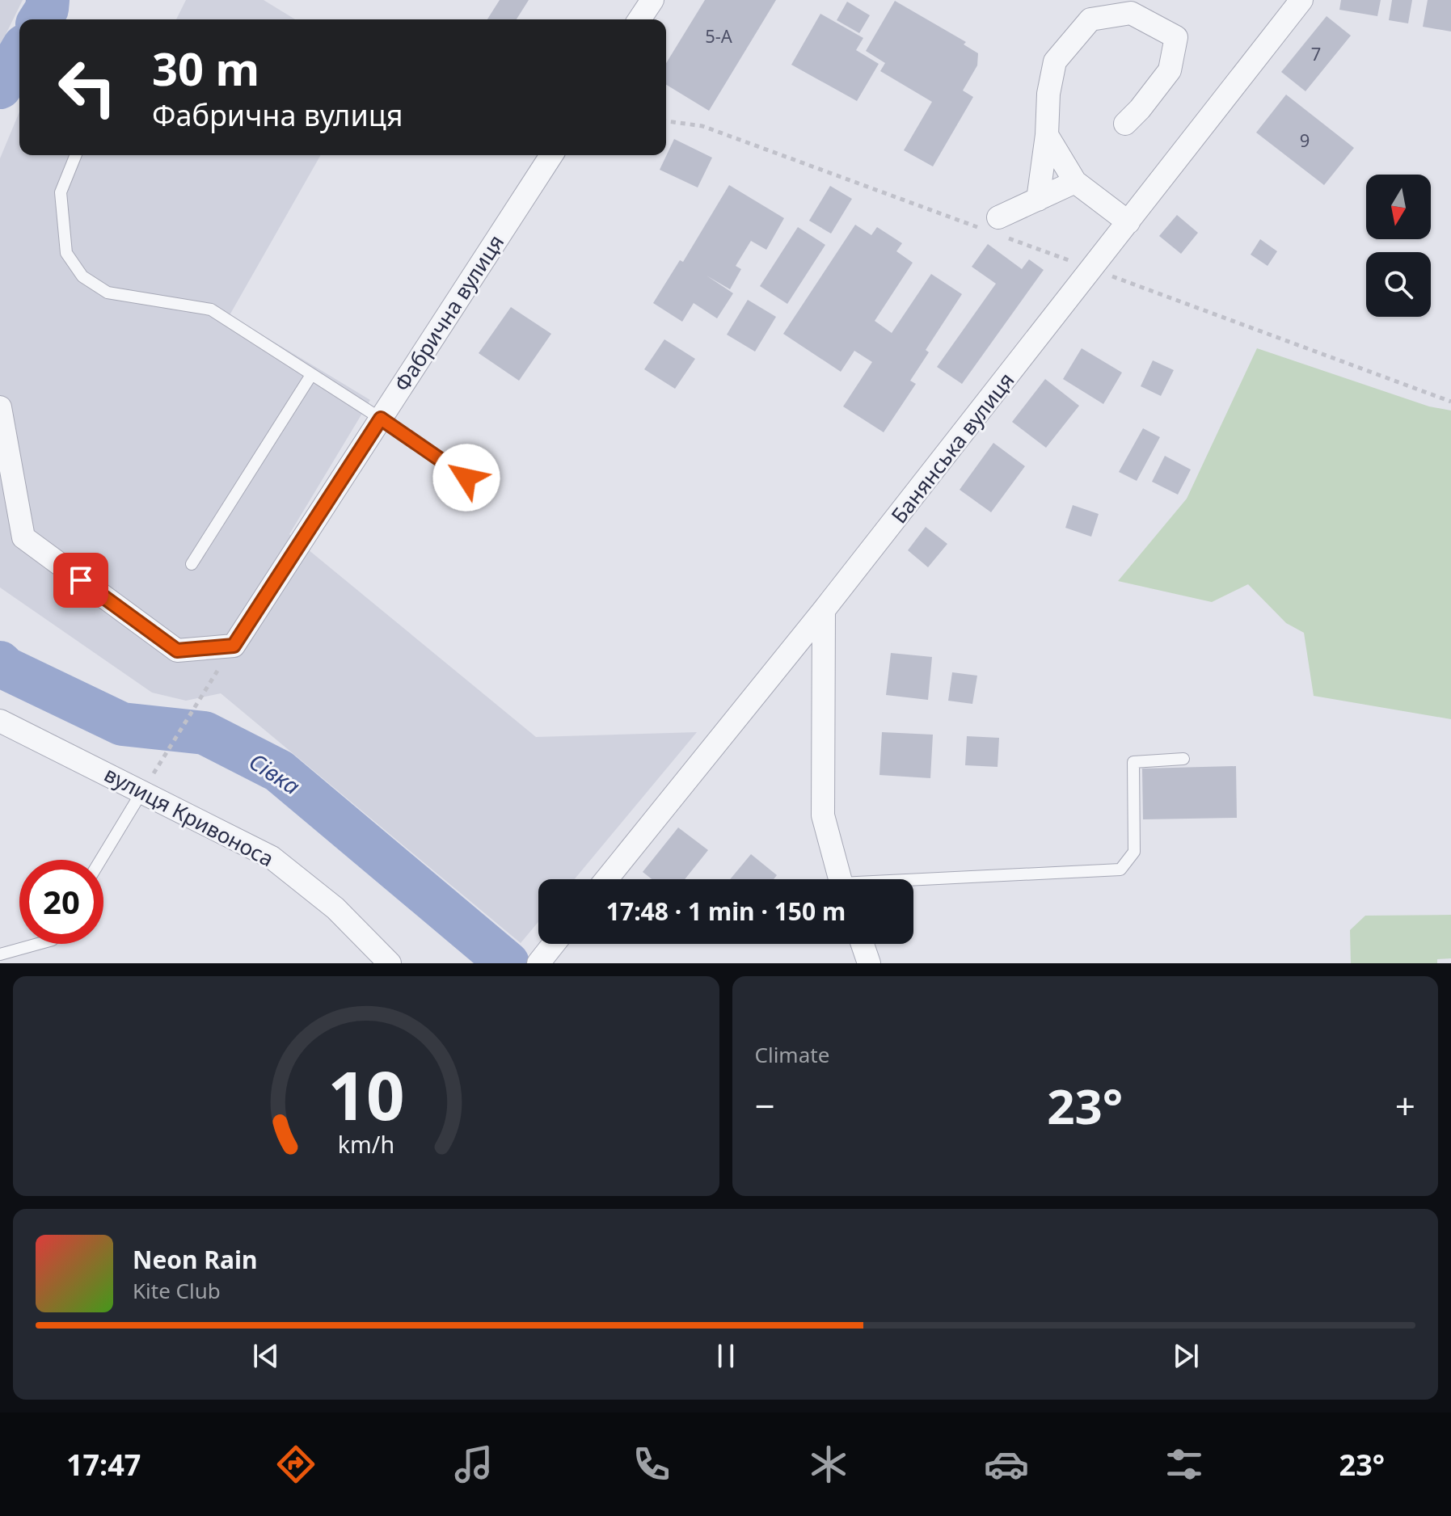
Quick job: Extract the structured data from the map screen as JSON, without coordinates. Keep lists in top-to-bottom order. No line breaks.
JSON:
{"streets":{"street":["Фабрична вулиця","Банянська вулиця","вулиця Кривоноса"]},"water":["Сівка"],"house_numbers":["5-А","7","9"],"north":"bottom","page":{"turn":["30 m","Фабрична вулиця"],"limit":"20","trip":"17:48 · 1 min · 150 m","tile":"Climate","heat":["−","23°","+"],"song":["Neon Rain","Kite Club"],"tabs":["17:47","23°"],"gauge":["10","km/h"]}}
